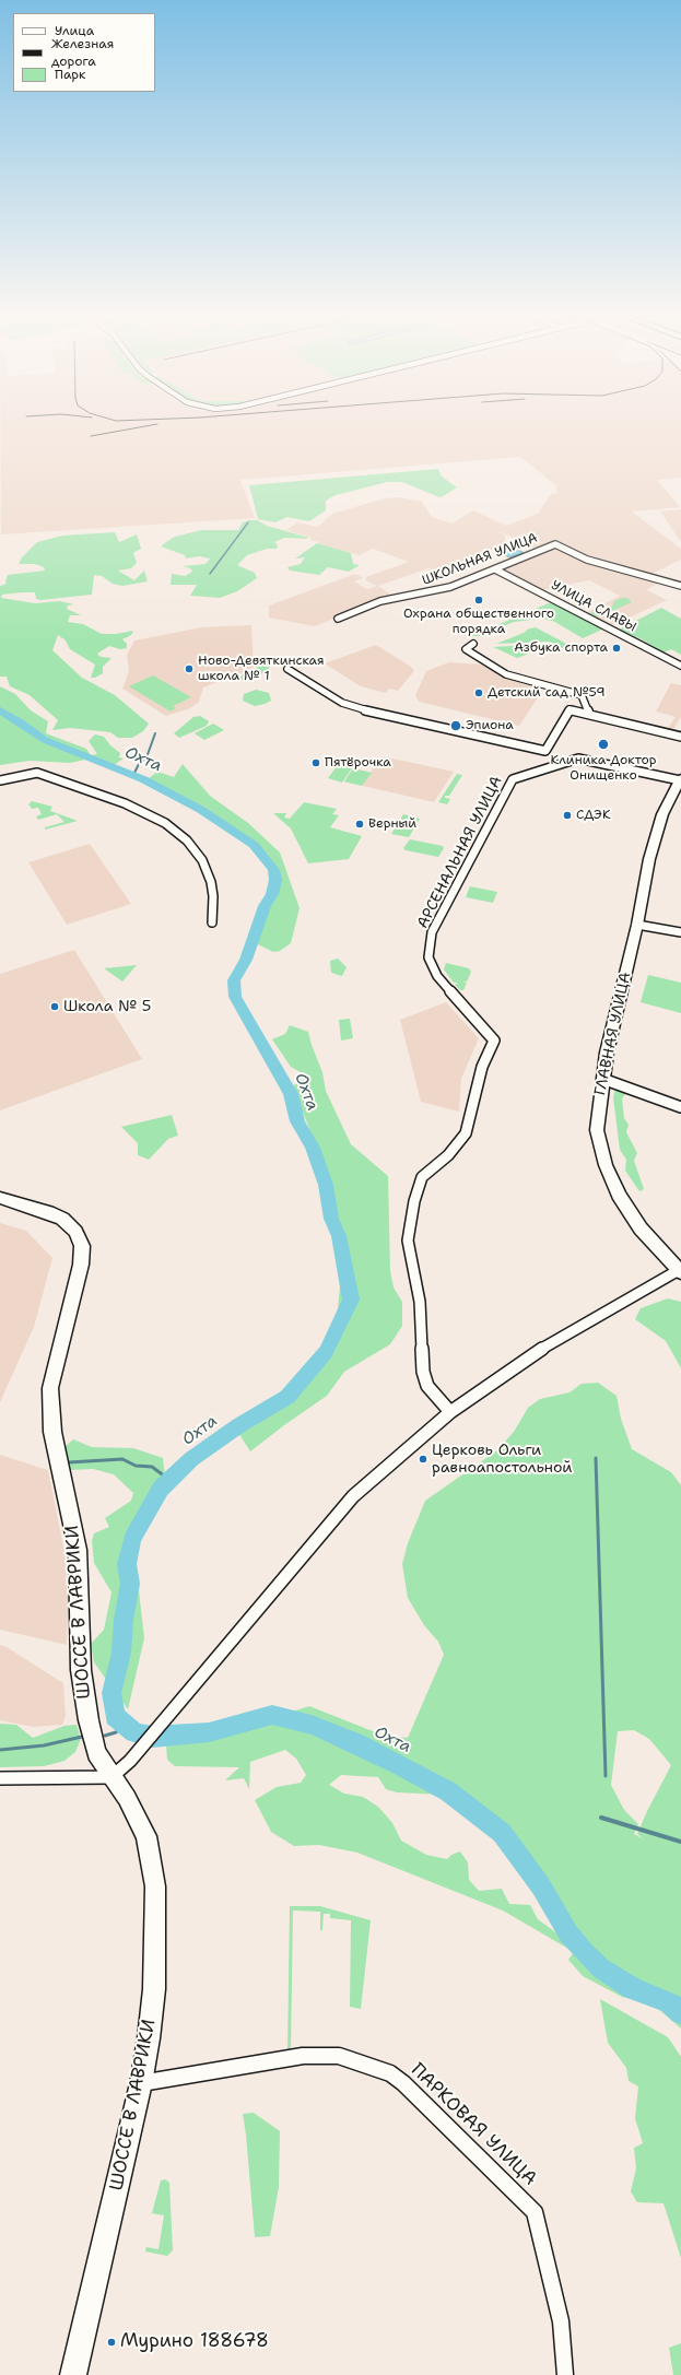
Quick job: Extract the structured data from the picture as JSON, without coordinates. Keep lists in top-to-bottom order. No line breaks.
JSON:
{"streets":{"main road":["ГЛАВНАЯ УЛИЦА","ШОССЕ В ЛАВРИКИ"],"street":["ШКОЛЬНАЯ УЛИЦА","УЛИЦА СЛАВЫ","АРСЕНАЛЬНАЯ УЛИЦА","ПАРКОВАЯ УЛИЦА"]},"crossings":[["ШКОЛЬНАЯ УЛИЦА","УЛИЦА СЛАВЫ"],["АРСЕНАЛЬНАЯ УЛИЦА","ГЛАВНАЯ УЛИЦА"],["ШОССЕ В ЛАВРИКИ","ПАРКОВАЯ УЛИЦА"]],"water":["Охта"],"places":["Охрана общественного порядка","Азбука спорта","Ново-Девяткинская школа № 1","Детский сад №59","Эпиона","Клиника Доктор Онищенко","Пятёрочка","СДЭК","Верный","Школа № 5","Церковь Ольги равноапостольной","Мурино 188678"],"legend":["Улица","Железная дорога","Парк"]}
